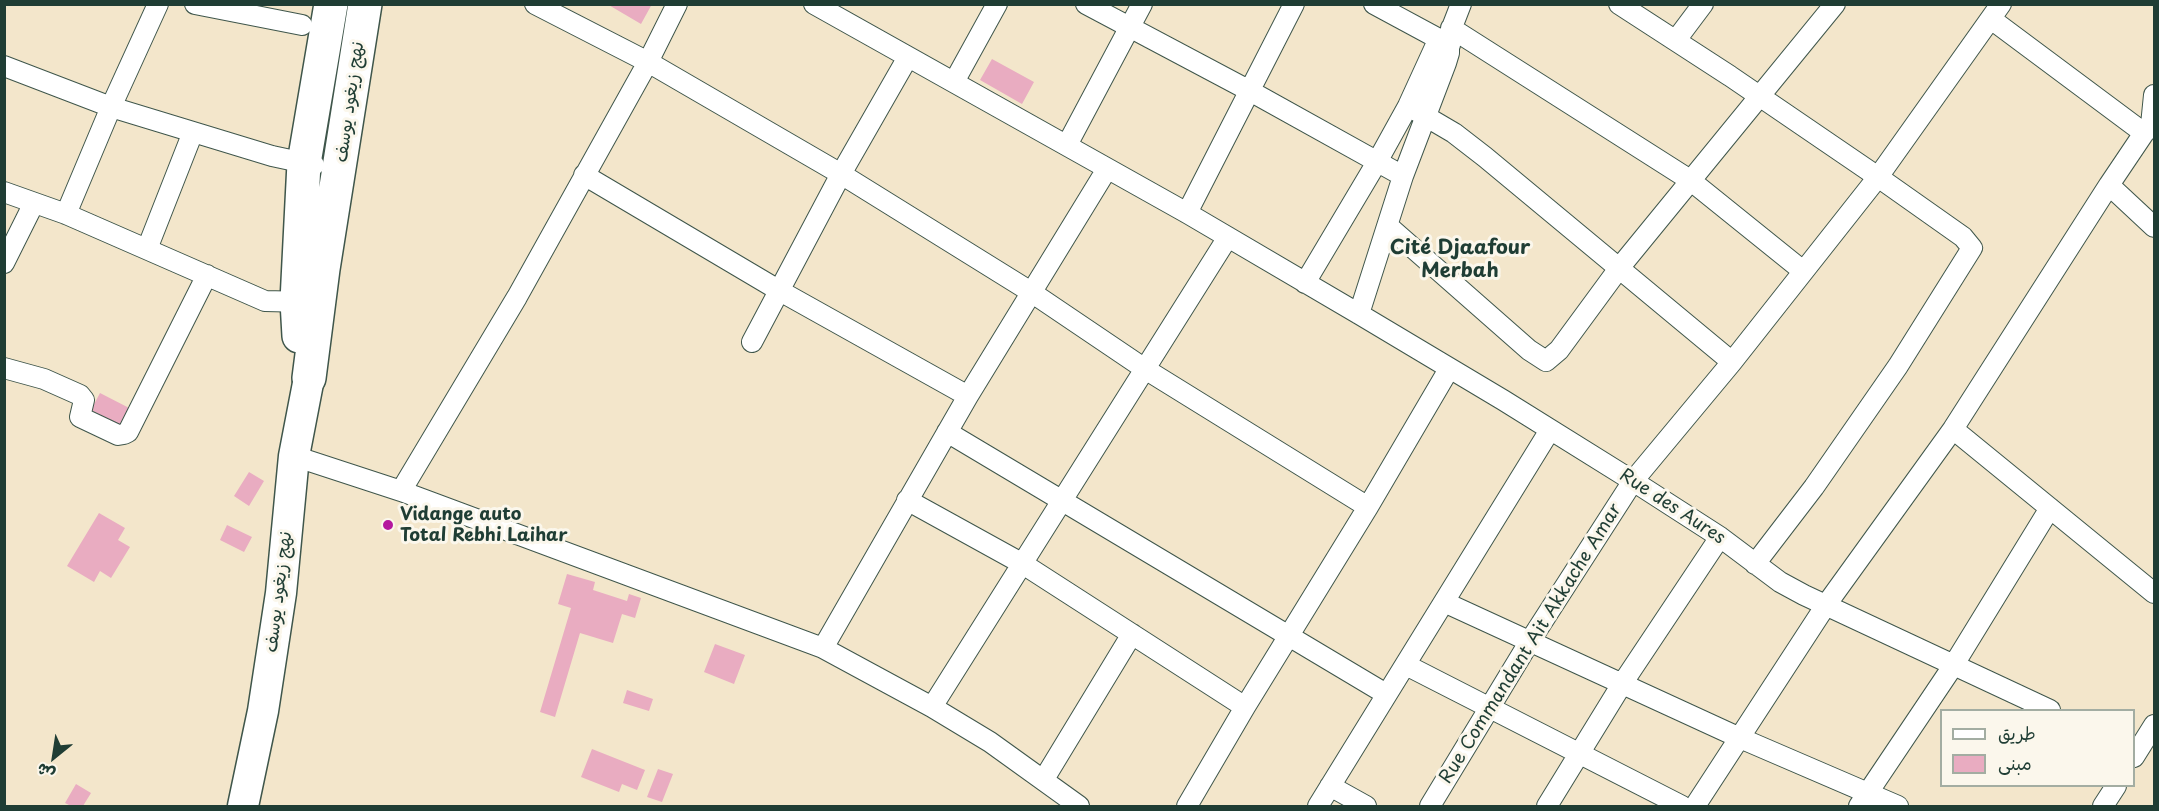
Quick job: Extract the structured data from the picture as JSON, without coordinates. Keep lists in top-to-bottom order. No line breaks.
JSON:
{"streets":{"highway":["نهج زيغود يوسف"],"street":["Rue des Aures","Rue Commandant Ait Akkache Amar"]},"crossings":[["Rue des Aures","Rue Commandant Ait Akkache Amar"]],"districts":["Cité Djaafour Merbah"],"places":["Vidange auto Total Rebhi Laihar"],"legend":["طريق","مبنى"],"north":"bottom left"}
